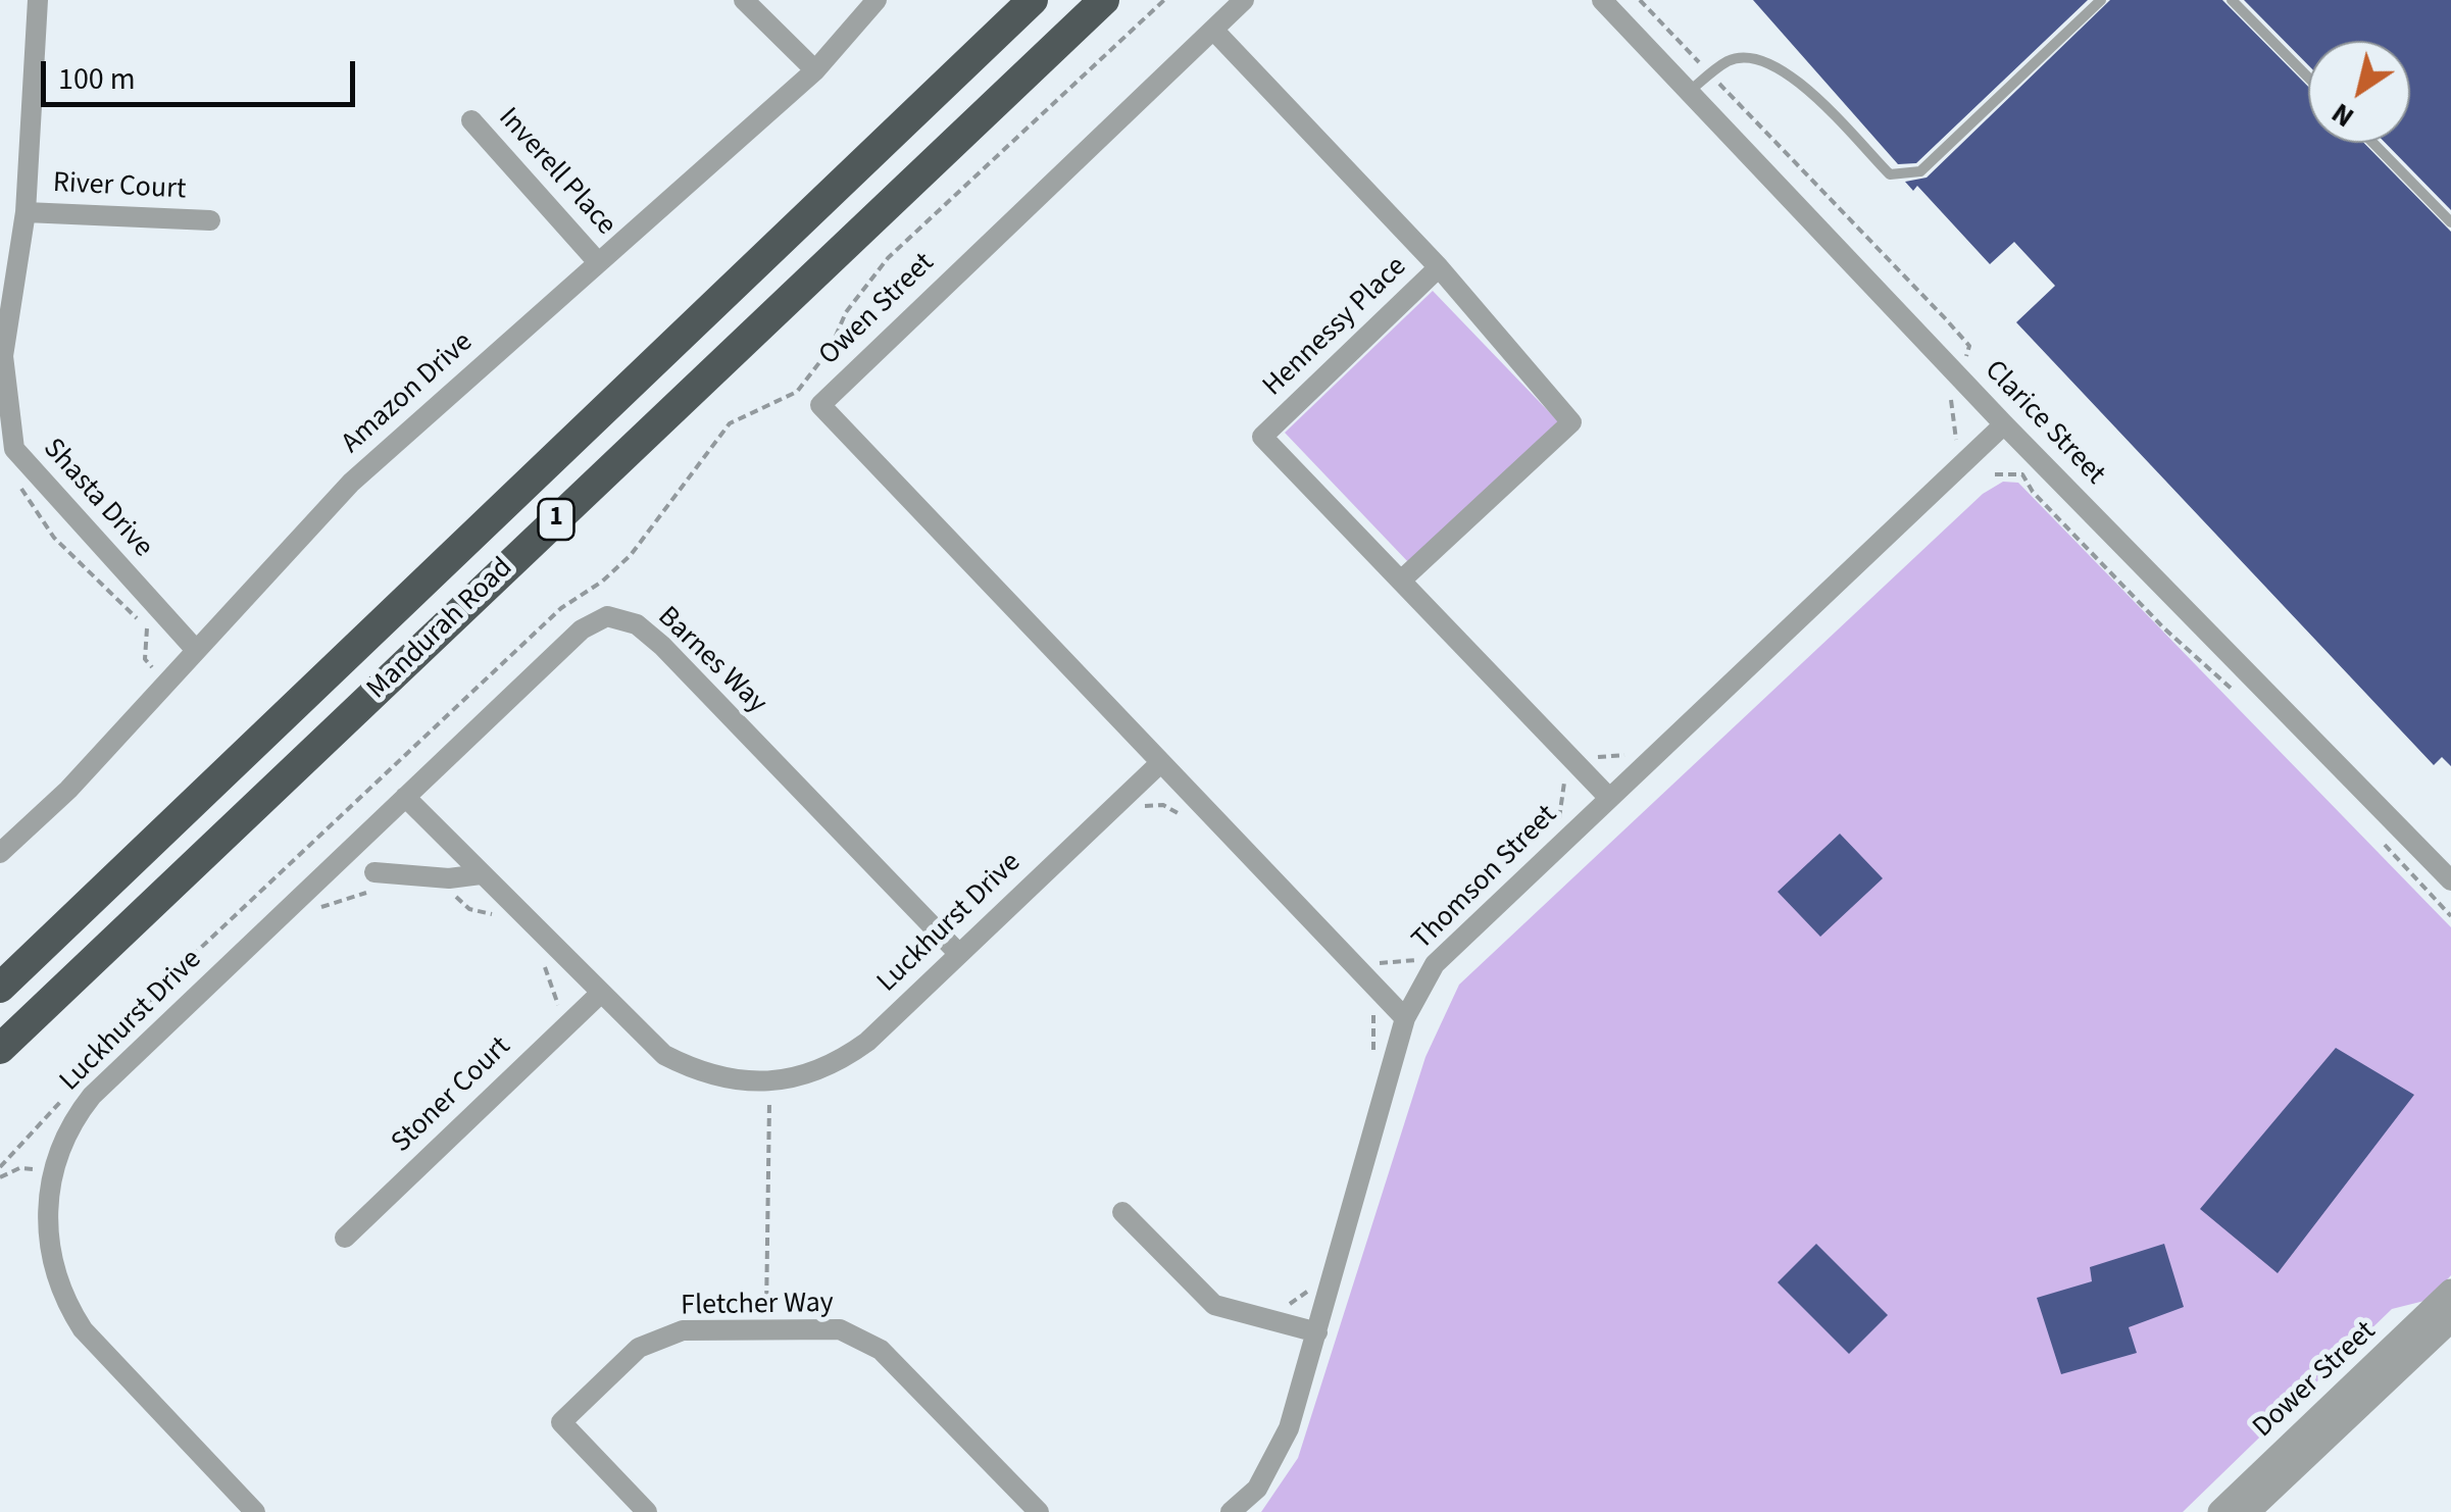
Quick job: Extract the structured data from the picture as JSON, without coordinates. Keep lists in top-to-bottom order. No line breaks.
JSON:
{"streets":{"highway":["1","Mandurah Road"],"street":["Inverell Place","River Court","Owen Street","Hennessy Place","Amazon Drive","Clarice Street","Shasta Drive","Barnes Way","Thomson Street","Luckhurst Drive","Stoner Court","Fletcher Way","Dower Street"]},"crossings":[["Inverell Place","Amazon Drive"],["River Court","Shasta Drive"],["Owen Street","Hennessy Place"],["Owen Street","Luckhurst Drive"],["Hennessy Place","Thomson Street"],["Amazon Drive","Shasta Drive"],["Clarice Street","Thomson Street"],["Barnes Way","Luckhurst Drive"],["Luckhurst Drive","Stoner Court"]],"scale_bar":"100 m","north":"bottom left"}
